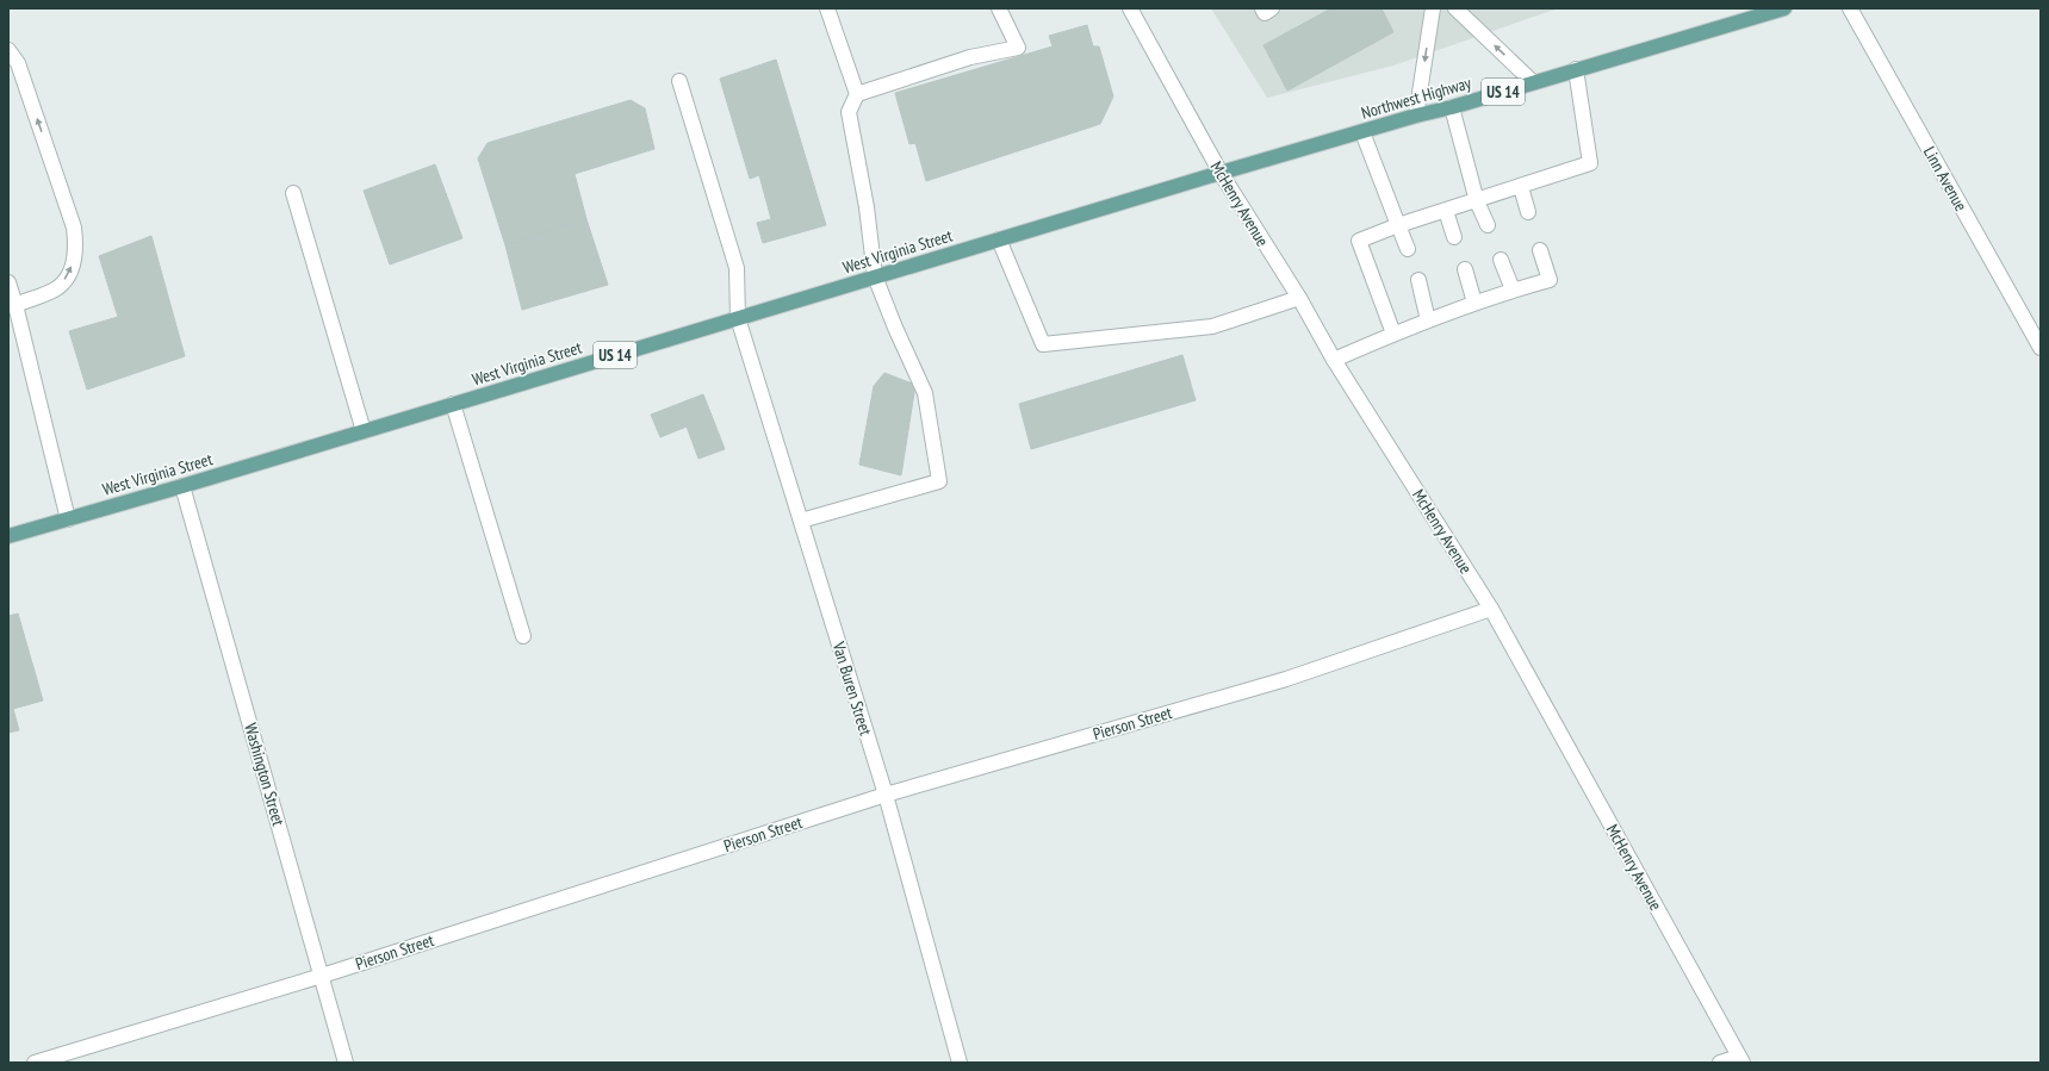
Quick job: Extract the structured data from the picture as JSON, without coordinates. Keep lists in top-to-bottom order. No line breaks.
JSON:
{"streets":{"main road":["US 14","Northwest Highway","West Virginia Street"],"street":["Linn Avenue","McHenry Avenue","Van Buren Street","Pierson Street","Washington Street"]},"crossings":[["Northwest Highway","McHenry Avenue"],["Northwest Highway","West Virginia Street"],["McHenry Avenue","West Virginia Street"],["McHenry Avenue","Pierson Street"],["West Virginia Street","Van Buren Street"],["West Virginia Street","Washington Street"],["Van Buren Street","Pierson Street"],["Pierson Street","Washington Street"]]}
